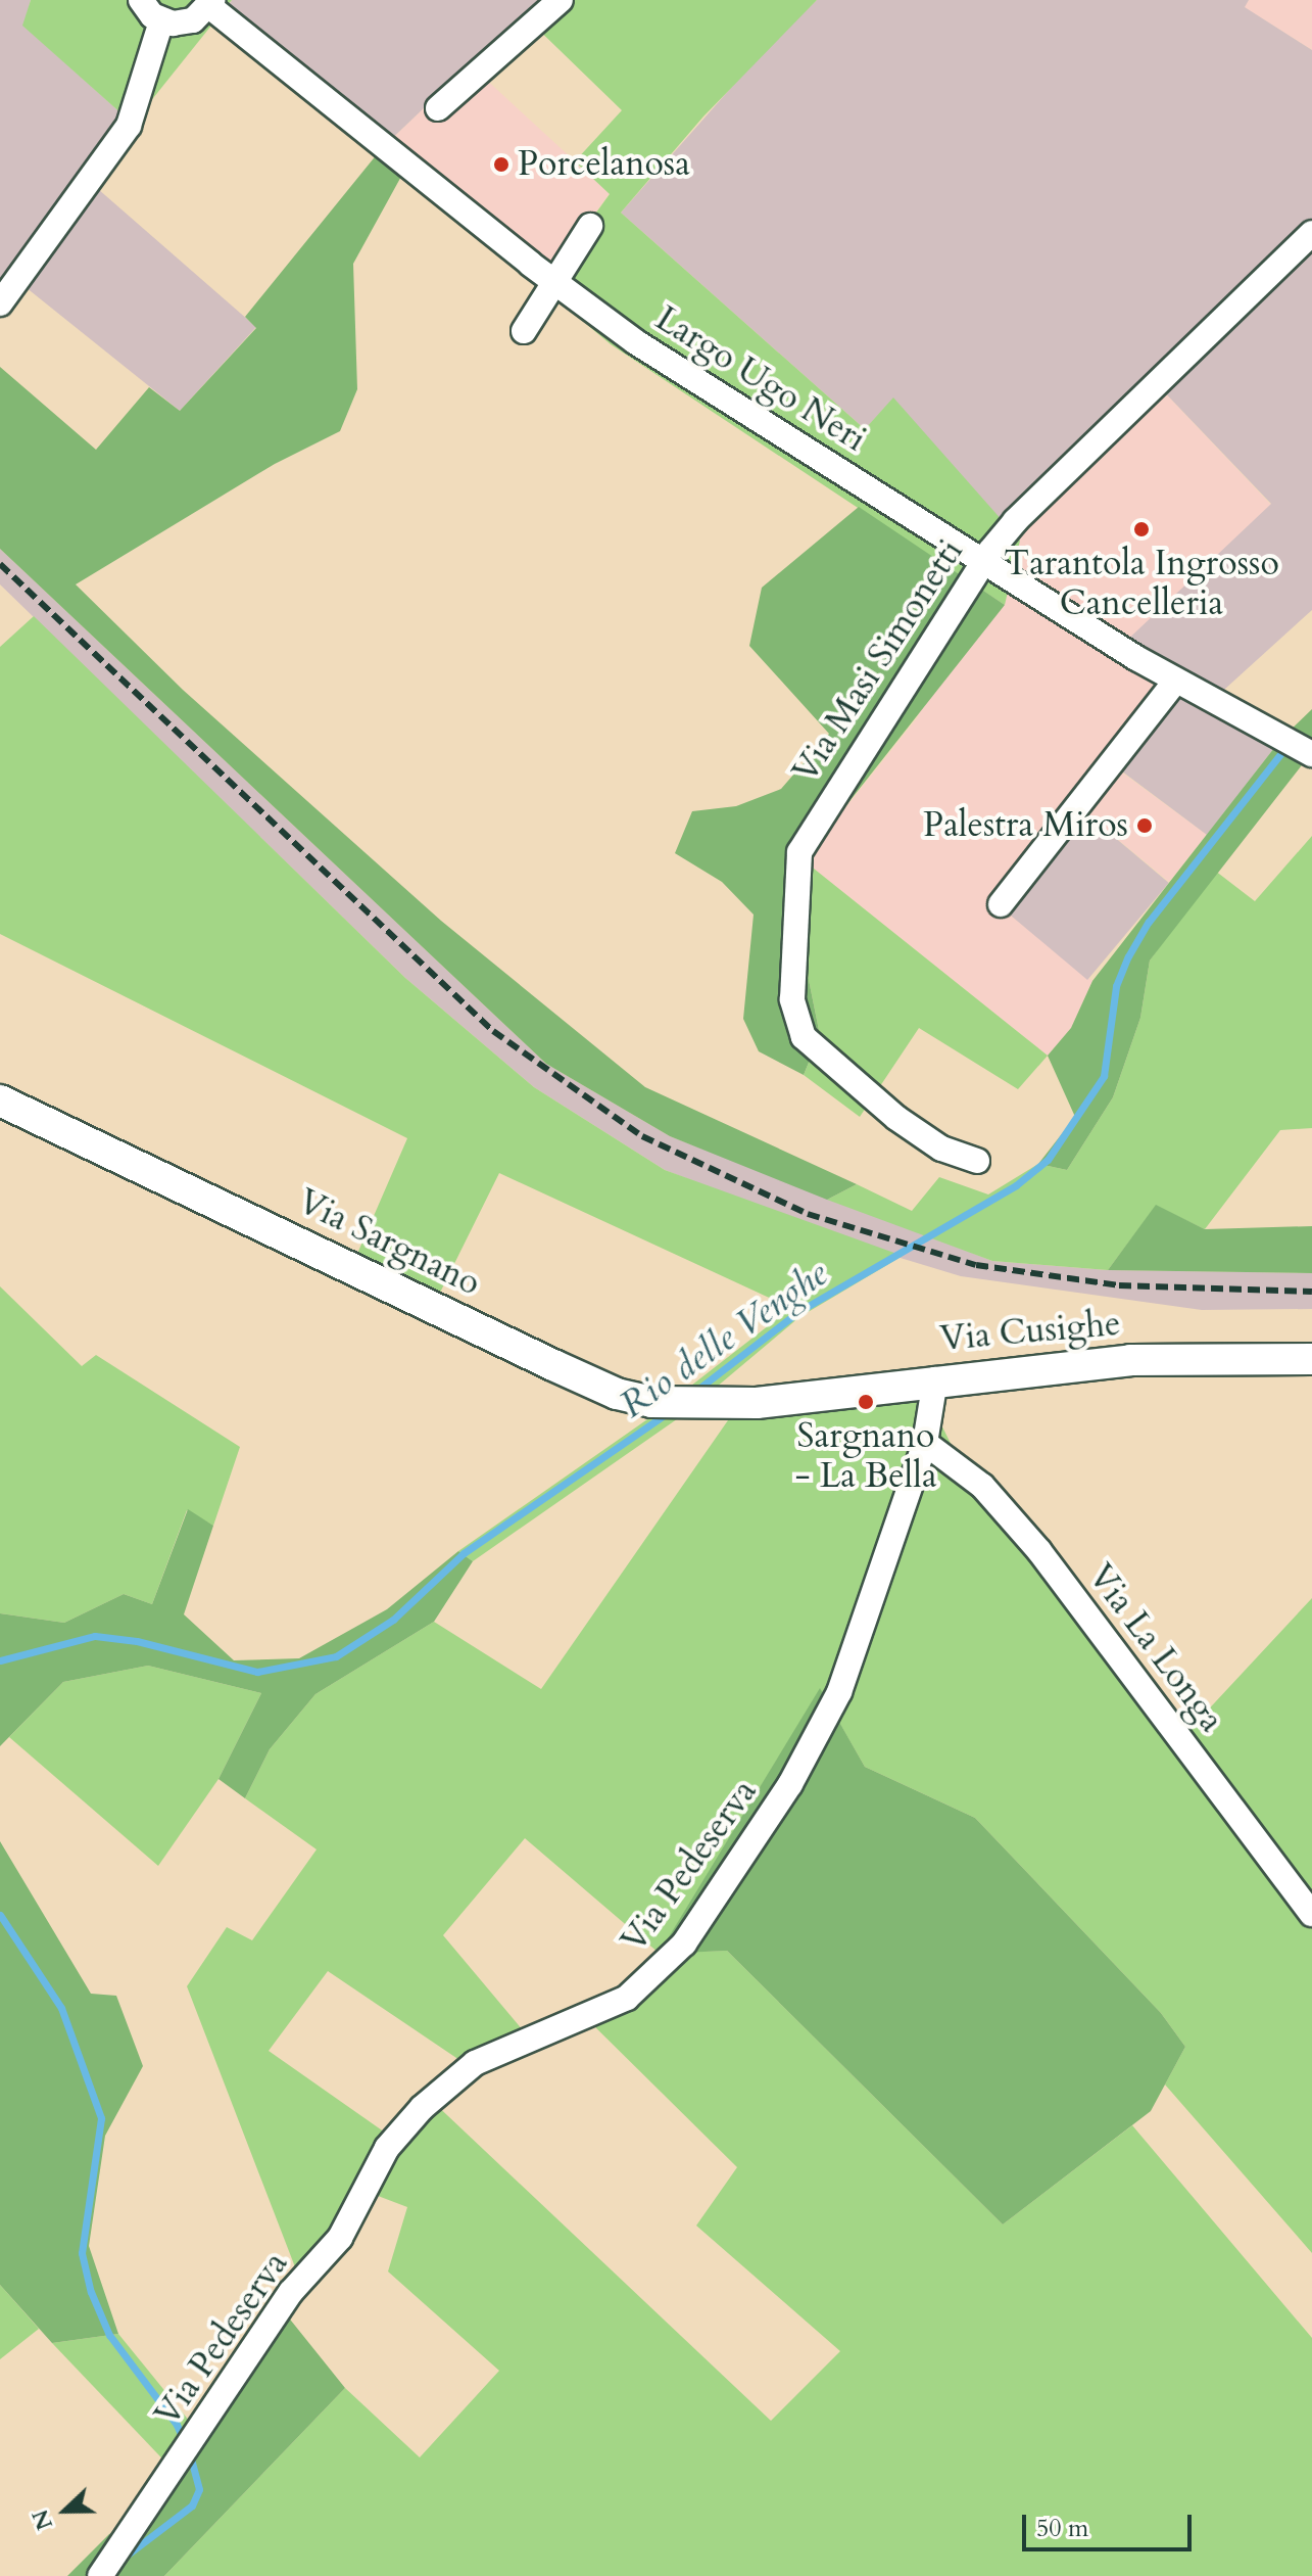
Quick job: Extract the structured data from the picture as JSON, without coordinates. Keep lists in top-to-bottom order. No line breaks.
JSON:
{"streets":{"street":["Largo Ugo Neri","Via Masi Simonetti","Via Sargnano","Via Cusighe","Via La Longa","Via Pedeserva"]},"crossings":[["Largo Ugo Neri","Via Masi Simonetti"],["Via Sargnano","Via Cusighe"],["Via Cusighe","Via Pedeserva"],["Via La Longa","Via Pedeserva"]],"water":["Rio delle Venghe"],"places":["Porcelanosa","Tarantola Ingrosso Cancelleria","Palestra Miros","Sargnano - La Bella"],"scale_bar":"50 m","north":"left"}
